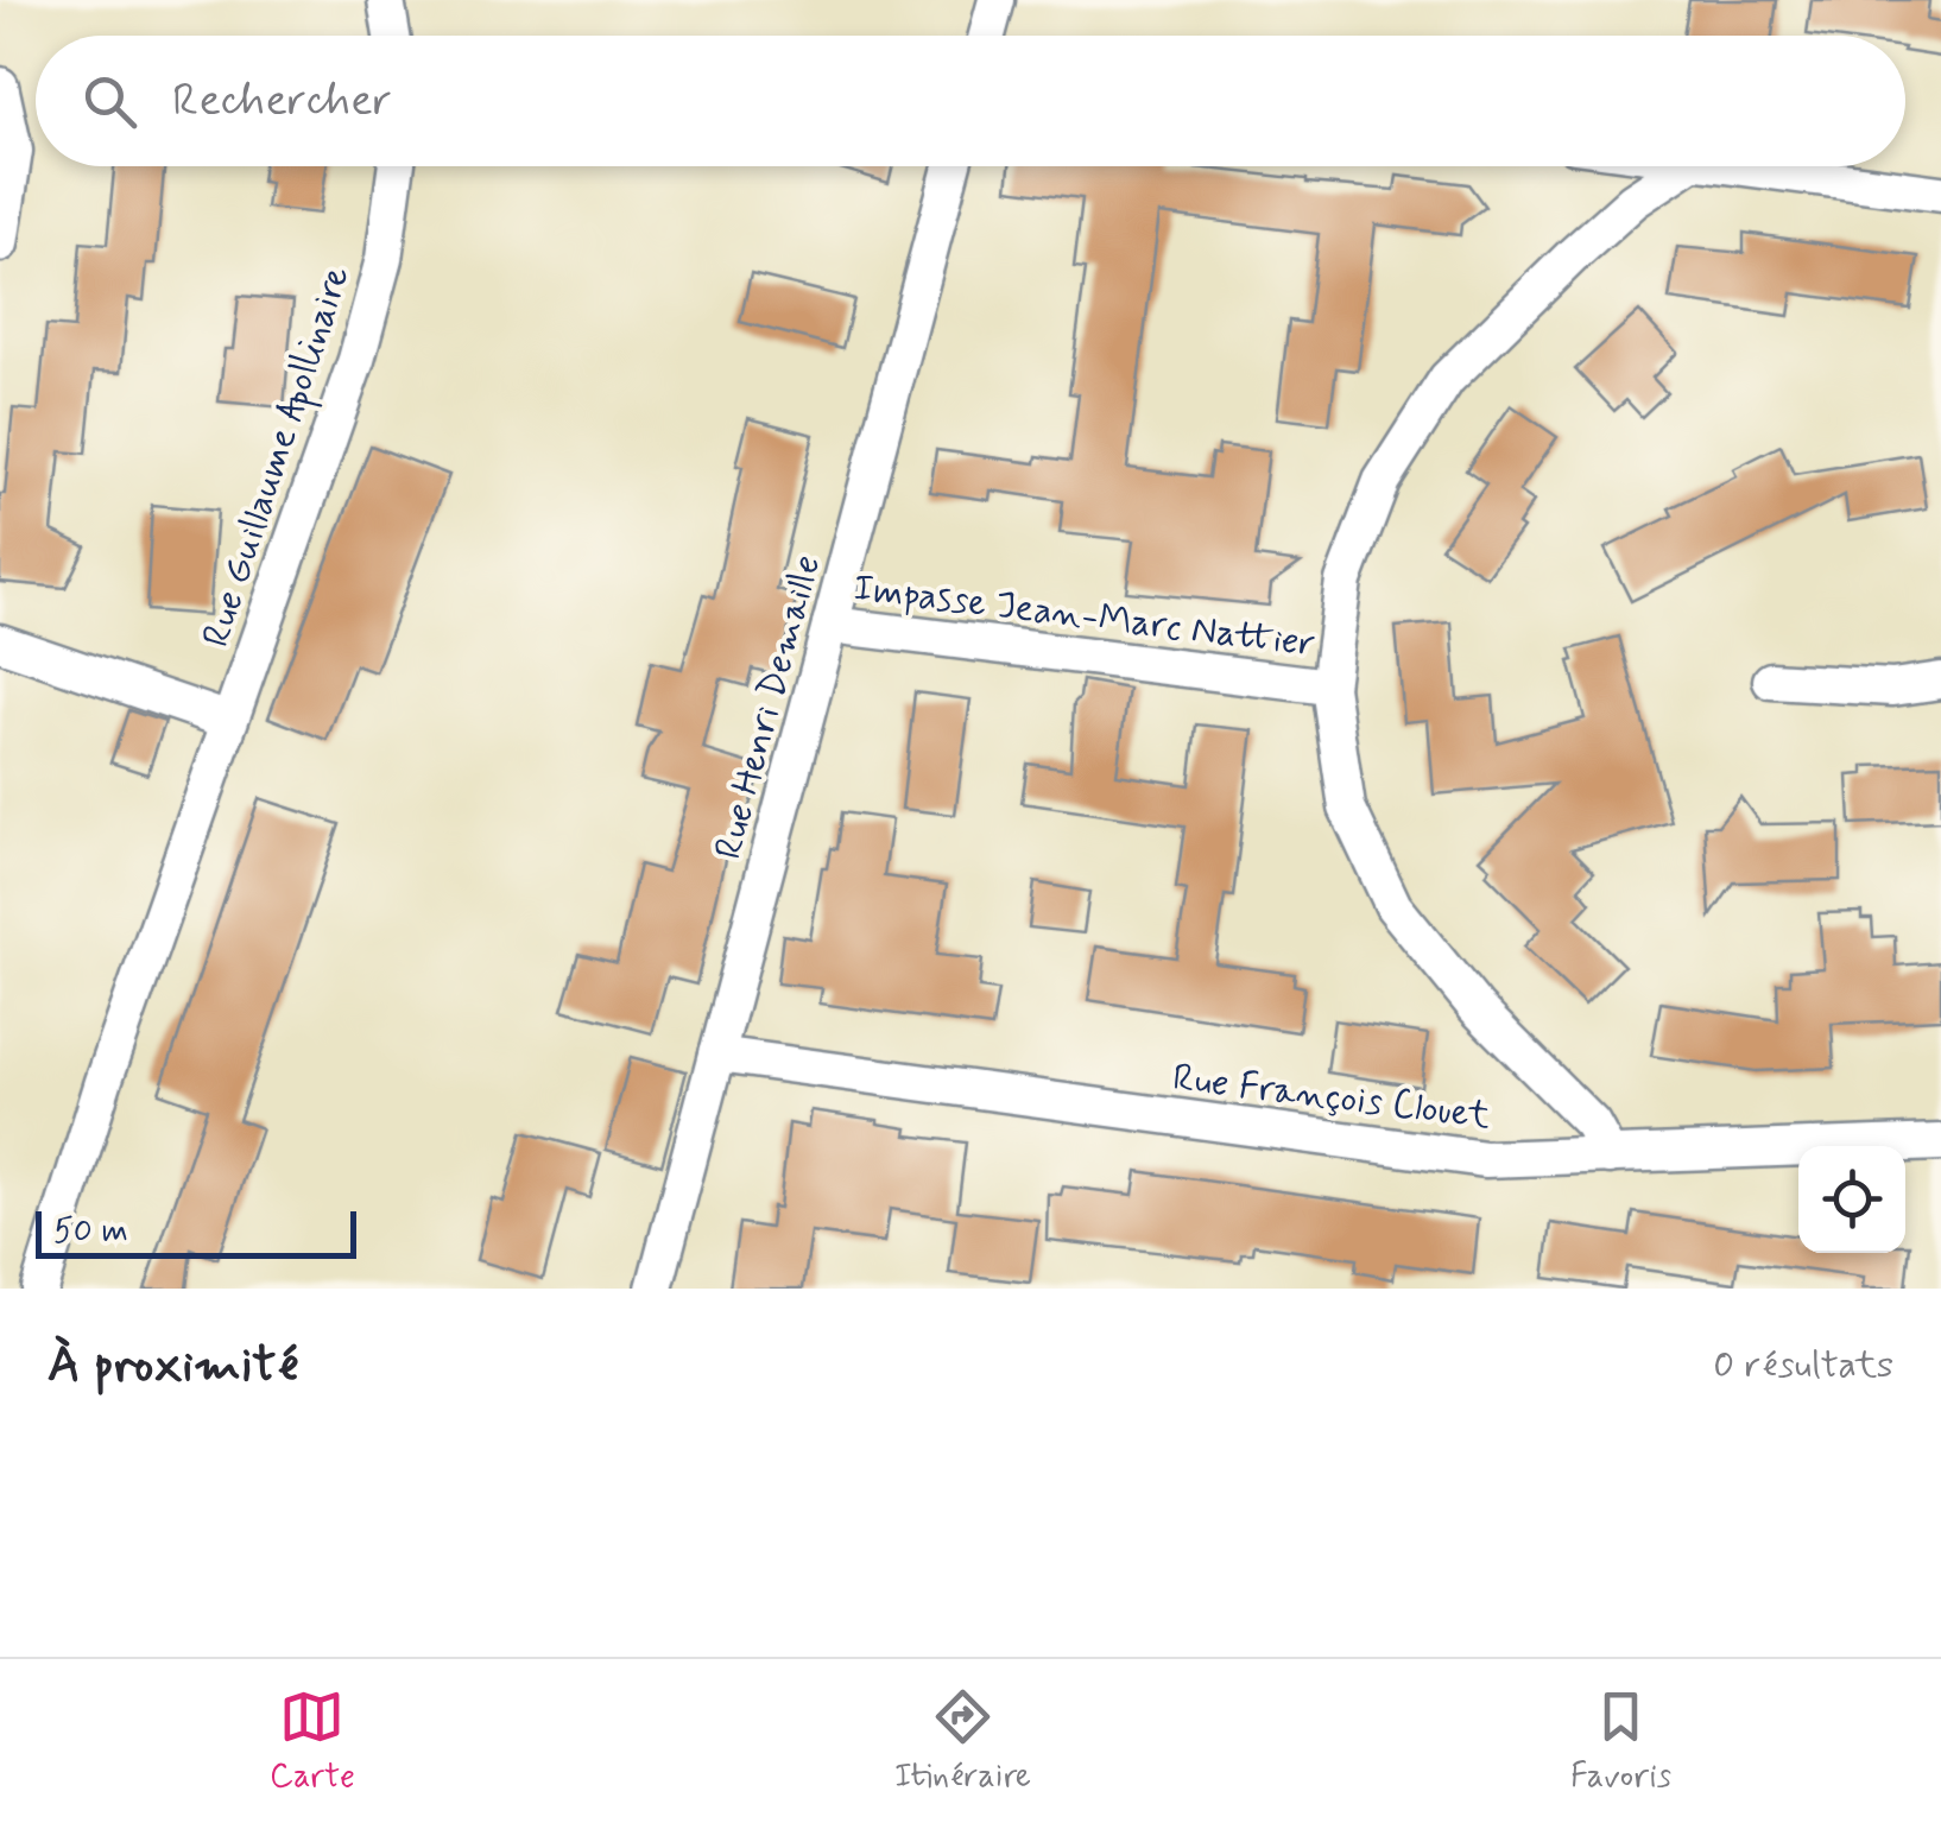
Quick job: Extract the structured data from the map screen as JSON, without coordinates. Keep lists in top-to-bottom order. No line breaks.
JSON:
{"streets":{"street":["Rue Guillaume Apollinaire","Impasse Jean-Marc Nattier","Rue Henri Demaille","Rue François Clouet"]},"crossings":[["Impasse Jean-Marc Nattier","Rue Henri Demaille"],["Rue Henri Demaille","Rue François Clouet"]],"scale_bar":"50 m","page":{"search":"Rechercher","scale":"50 m","heading":["À proximité","0 résultats"],"nav":["Carte","Itinéraire","Favoris"]}}
